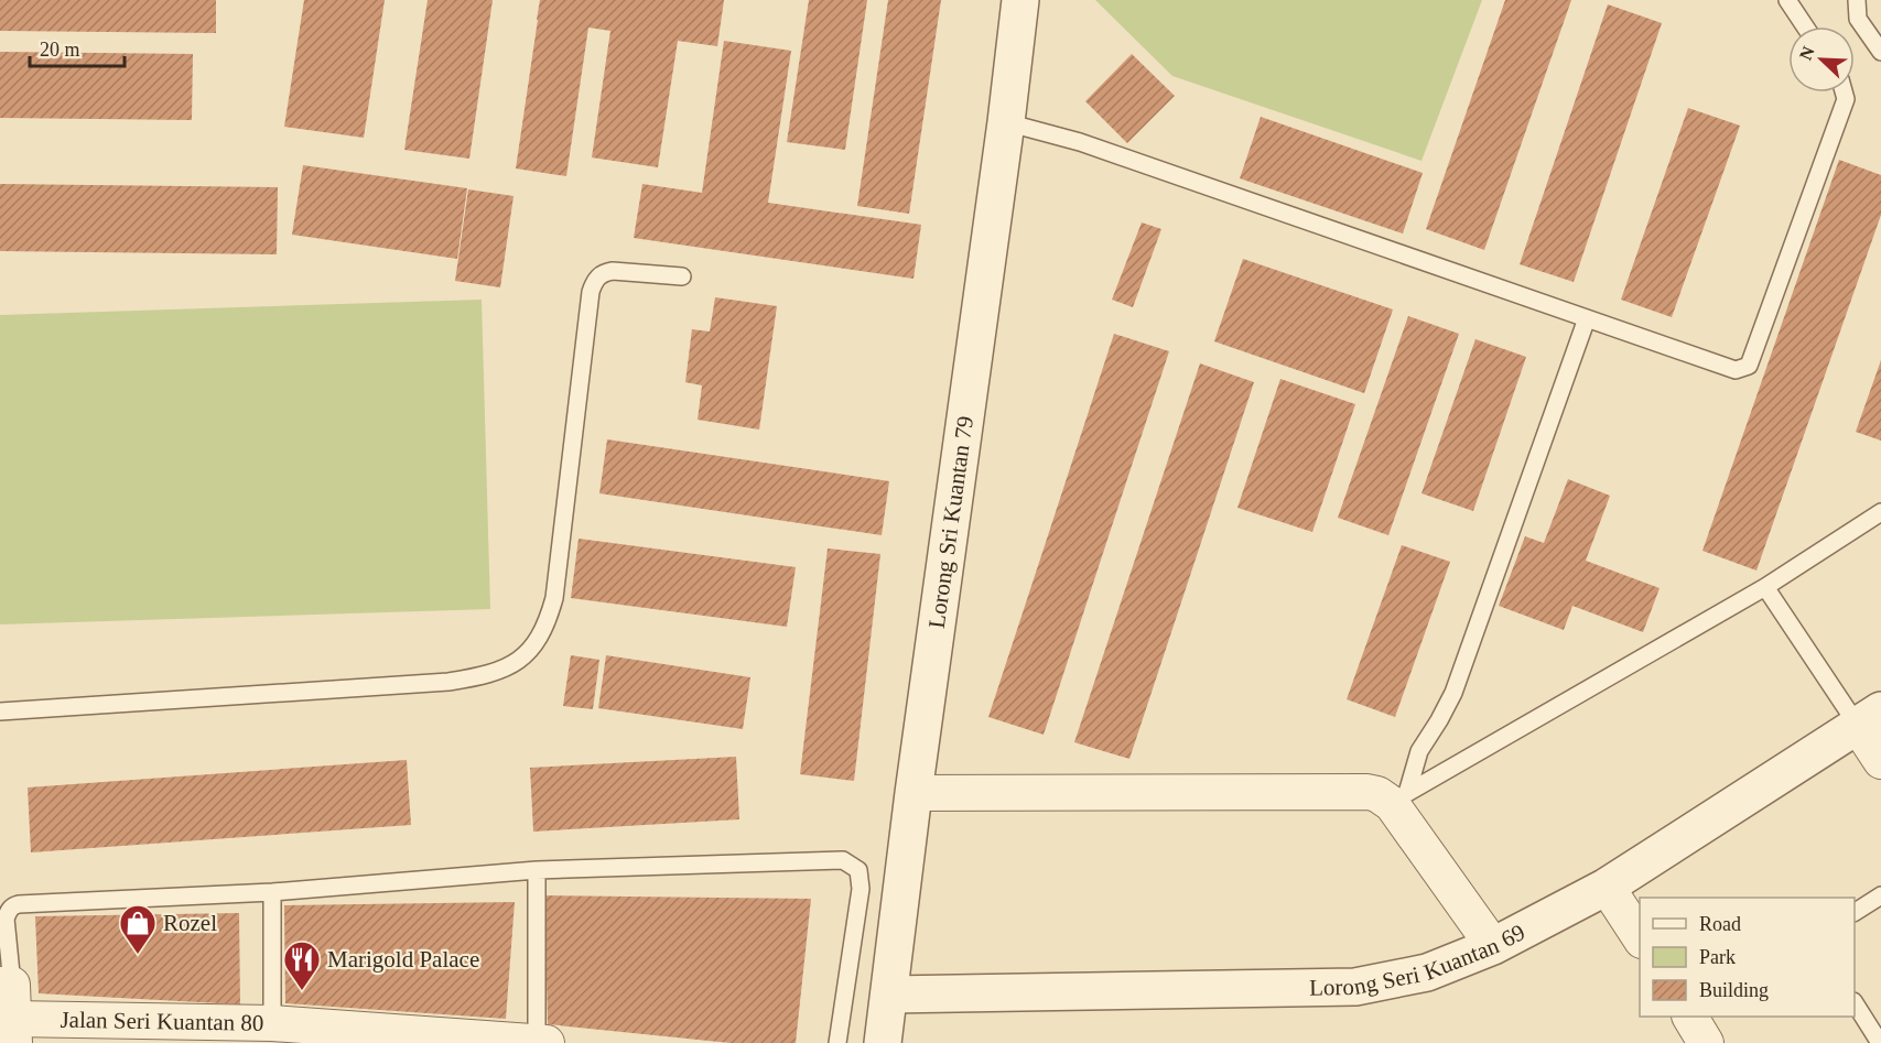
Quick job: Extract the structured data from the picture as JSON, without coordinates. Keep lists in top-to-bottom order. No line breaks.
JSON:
{"streets":{"street":["Lorong Sri Kuantan 79","Lorong Seri Kuantan 69","Jalan Seri Kuantan 80"]},"crossings":[["Lorong Sri Kuantan 79","Lorong Seri Kuantan 69"]],"places":{"shop":["Rozel"],"restaurant":["Marigold Palace"]},"legend":["Road","Park","Building"],"scale_bar":"20 m","north":"top left"}
